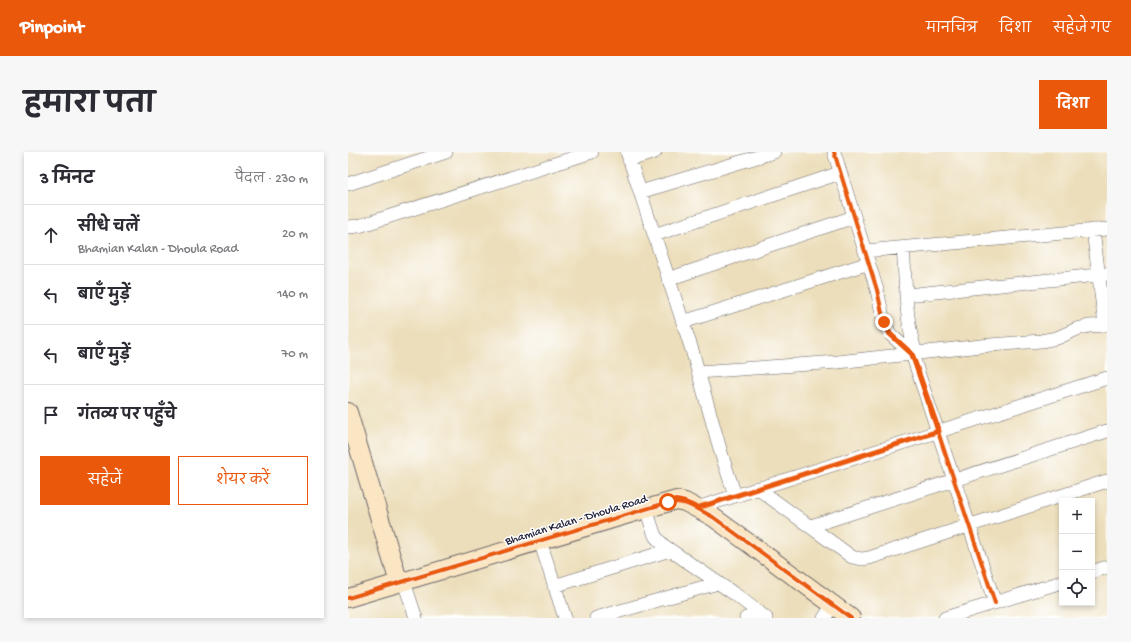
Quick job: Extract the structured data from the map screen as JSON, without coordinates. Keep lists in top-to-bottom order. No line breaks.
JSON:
{"streets":{"street":["Bhamian Kalan - Dhoula Road"]},"page":{"header":"Pinpoint","nav":["मानचित्र","दिशा","सहेजे गए"],"title":"हमारा पता","buttons":["दिशा",["सहेजें","शेयर करें"]],"heading":["3 मिनट","पैदल · 230 m"],"list":[["सीधे चलें","Bhamian Kalan - Dhoula Road","20 m"],["बाएँ मुड़ें","140 m"],["बाएँ मुड़ें","70 m"],"गंतव्य पर पहुँचे"],"map_buttons":["+","−"]}}
